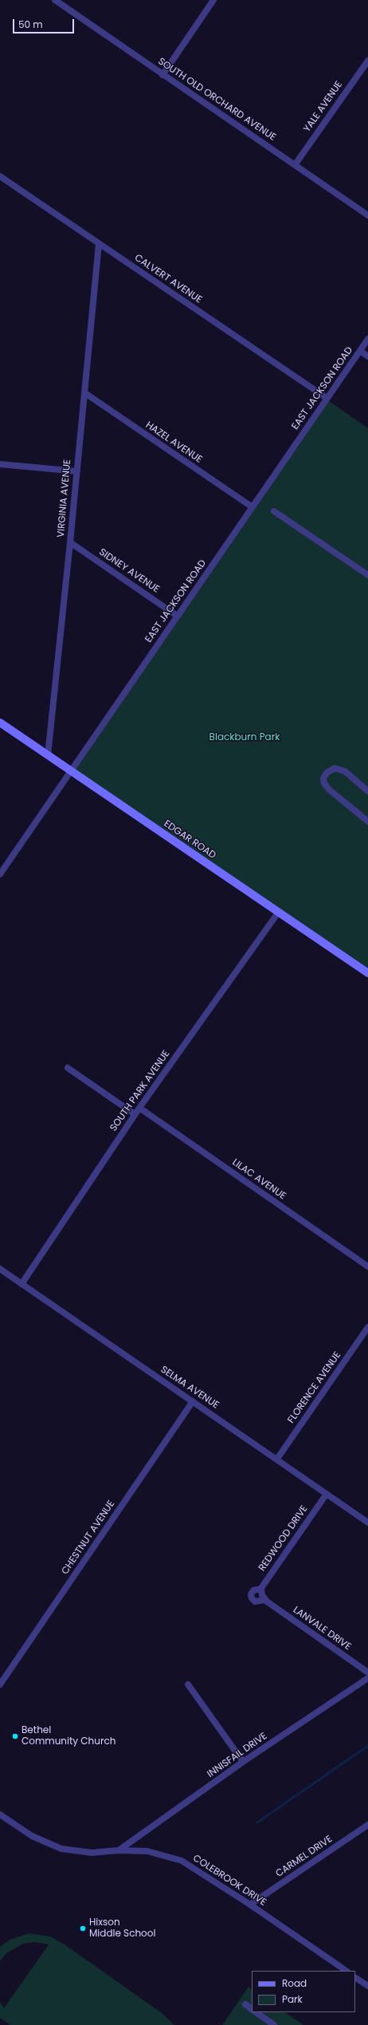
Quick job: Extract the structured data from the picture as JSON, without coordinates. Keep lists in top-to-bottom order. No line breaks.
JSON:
{"streets":{"street":["SOUTH OLD ORCHARD AVENUE","YALE AVENUE","CALVERT AVENUE","EAST JACKSON ROAD","HAZEL AVENUE","VIRGINIA AVENUE","SIDNEY AVENUE","EDGAR ROAD","SOUTH PARK AVENUE","LILAC AVENUE","SELMA AVENUE","FLORENCE AVENUE","CHESTNUT AVENUE","REDWOOD DRIVE","LANVALE DRIVE","INNISFAIL DRIVE","CARMEL DRIVE","COLEBROOK DRIVE"]},"crossings":[["SOUTH OLD ORCHARD AVENUE","YALE AVENUE"],["CALVERT AVENUE","EAST JACKSON ROAD"],["CALVERT AVENUE","VIRGINIA AVENUE"],["EAST JACKSON ROAD","HAZEL AVENUE"],["EAST JACKSON ROAD","SIDNEY AVENUE"],["EAST JACKSON ROAD","EDGAR ROAD"],["HAZEL AVENUE","VIRGINIA AVENUE"],["VIRGINIA AVENUE","SIDNEY AVENUE"],["VIRGINIA AVENUE","EDGAR ROAD"],["EDGAR ROAD","SOUTH PARK AVENUE"],["SOUTH PARK AVENUE","LILAC AVENUE"],["SOUTH PARK AVENUE","SELMA AVENUE"],["SELMA AVENUE","FLORENCE AVENUE"],["SELMA AVENUE","CHESTNUT AVENUE"],["SELMA AVENUE","REDWOOD DRIVE"],["REDWOOD DRIVE","LANVALE DRIVE"],["INNISFAIL DRIVE","COLEBROOK DRIVE"],["CARMEL DRIVE","COLEBROOK DRIVE"]],"parks":["Blackburn Park"],"places":["Bethel Community Church","Hixson Middle School"],"legend":["Road","Park"],"scale_bar":"50 m"}
